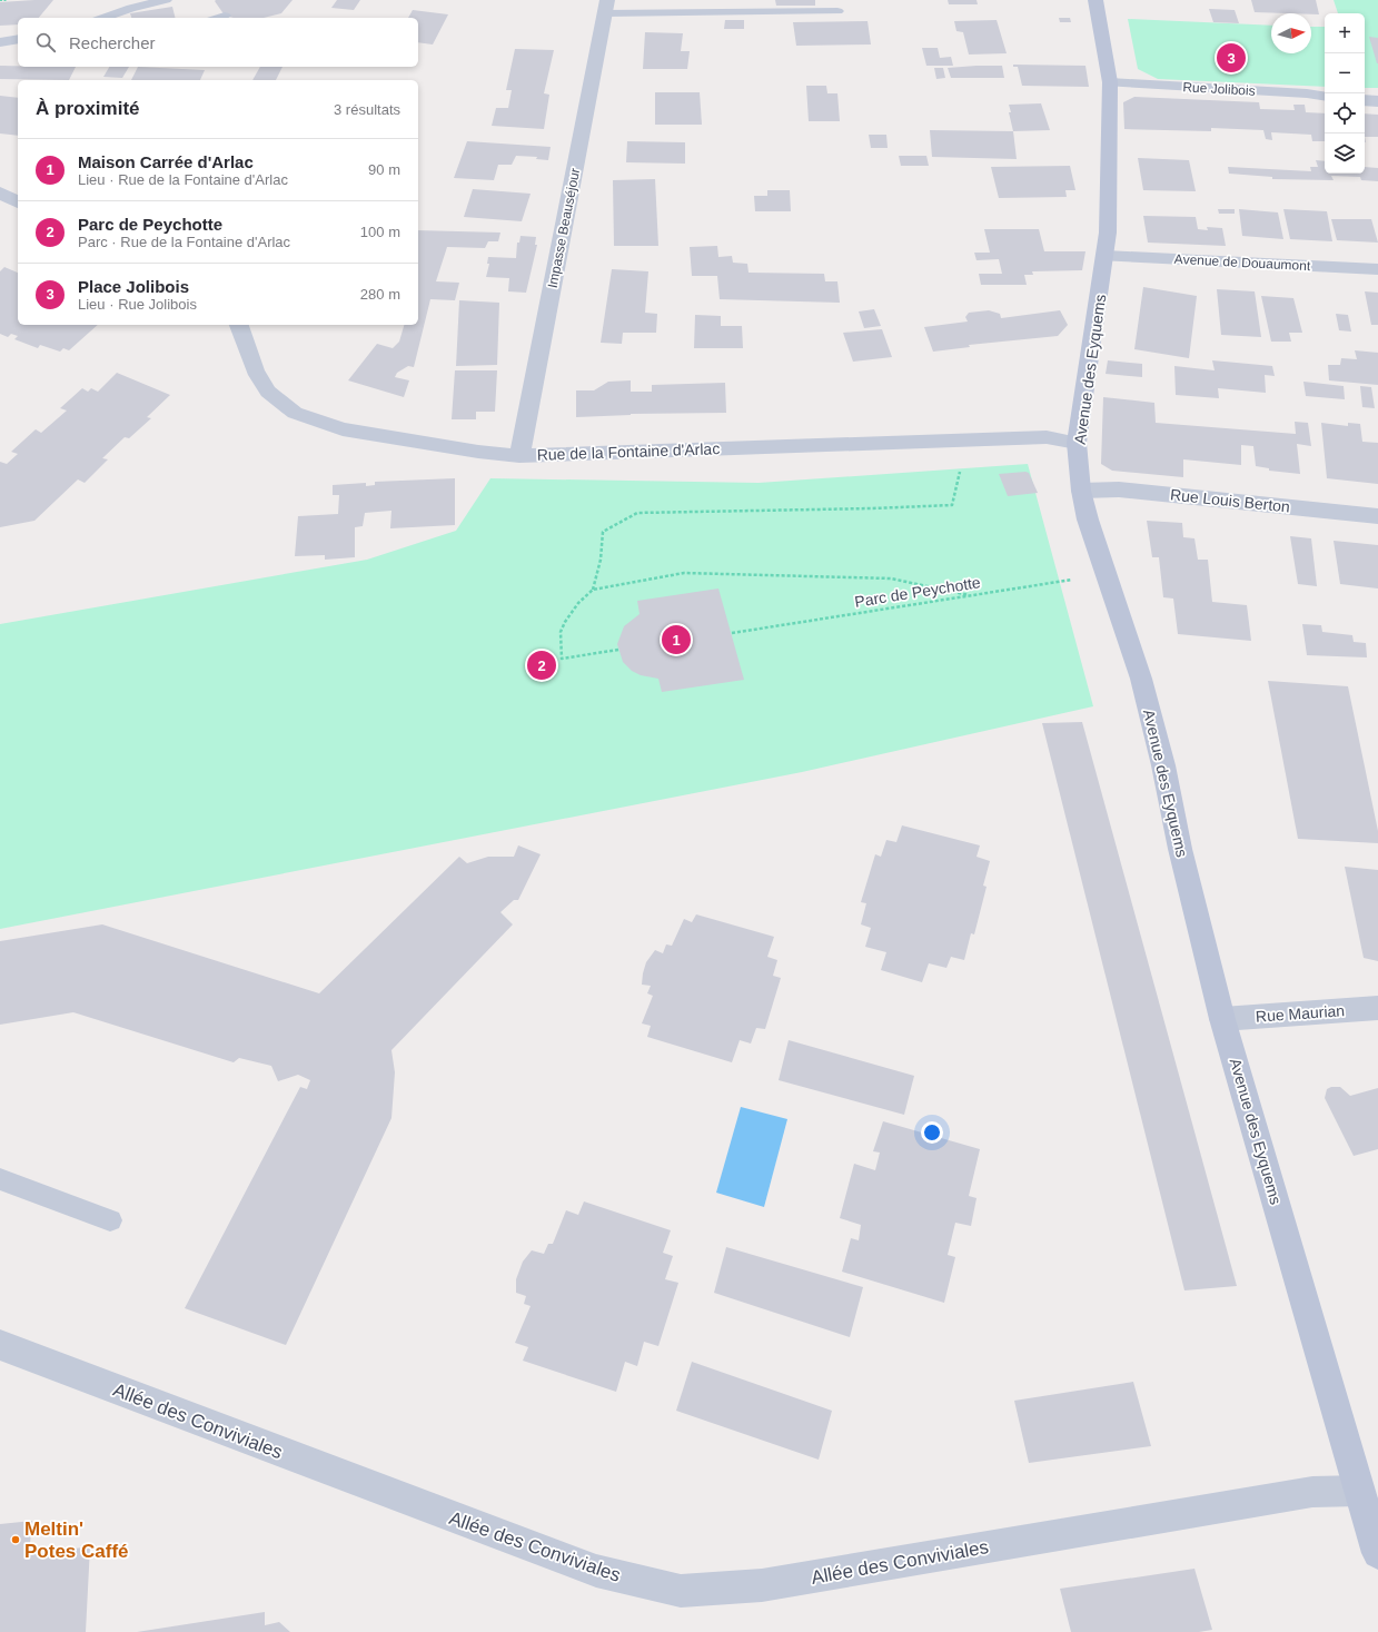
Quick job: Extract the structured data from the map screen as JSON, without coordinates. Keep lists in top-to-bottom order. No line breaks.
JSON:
{"streets":{"street":["Rue Jolibois","Impasse Beauséjour","Avenue de Douaumont","Avenue des Eyquems","Rue de la Fontaine d'Arlac","Rue Louis Berton","Rue Maurian","Allée des Conviviales"],"path":["Parc de Peychotte"]},"crossings":[["Rue Jolibois","Avenue des Eyquems"],["Impasse Beauséjour","Rue de la Fontaine d'Arlac"],["Avenue de Douaumont","Avenue des Eyquems"],["Avenue des Eyquems","Rue de la Fontaine d'Arlac"],["Avenue des Eyquems","Rue Louis Berton"],["Avenue des Eyquems","Parc de Peychotte"],["Avenue des Eyquems","Rue Maurian"],["Avenue des Eyquems","Allée des Conviviales"]],"places":["Meltin' Potes Caffé"],"north":"right","page":{"map_buttons":["+","−"],"search":"Rechercher","pins":["3","1","2"],"heading":["À proximité","3 résultats"],"list":[{"mark":"1","name":"Maison Carrée d'Arlac","note":"Lieu · Rue de la Fontaine d'Arlac","value":"90 m"},{"mark":"2","name":"Parc de Peychotte","note":"Parc · Rue de la Fontaine d'Arlac","value":"100 m"},{"mark":"3","name":"Place Jolibois","note":"Lieu · Rue Jolibois","value":"280 m"}]}}
